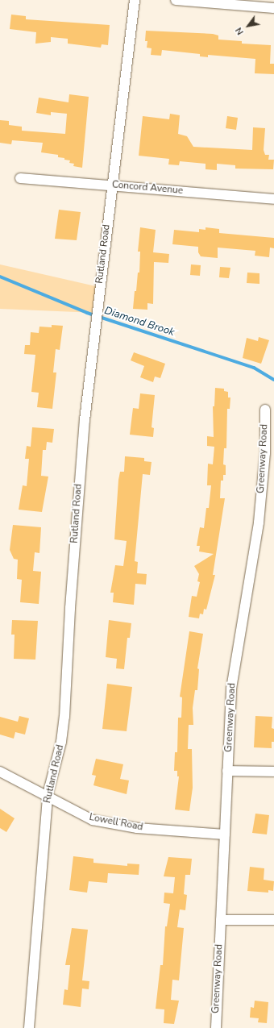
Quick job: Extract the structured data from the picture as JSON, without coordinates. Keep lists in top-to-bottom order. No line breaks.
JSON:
{"streets":{"street":["Concord Avenue","Rutland Road","Greenway Road","Lowell Road"]},"crossings":[["Concord Avenue","Rutland Road"],["Rutland Road","Lowell Road"],["Greenway Road","Lowell Road"]],"water":["Diamond Brook"],"north":"bottom left"}
